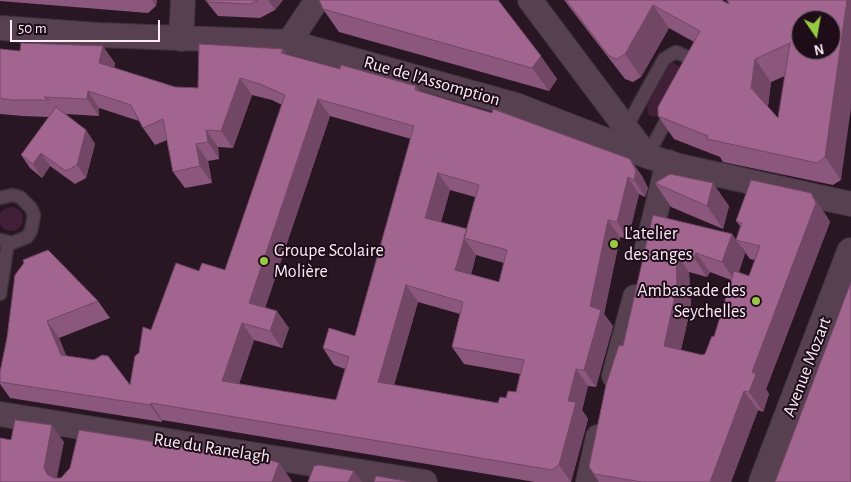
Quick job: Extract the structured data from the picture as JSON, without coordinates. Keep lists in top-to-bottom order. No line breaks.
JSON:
{"streets":{"street":["Rue de l'Assomption","Avenue Mozart","Rue du Ranelagh"]},"places":["L'atelier des anges","Groupe Scolaire Molière","Ambassade des Seychelles"],"scale_bar":"50 m","north":"bottom"}
